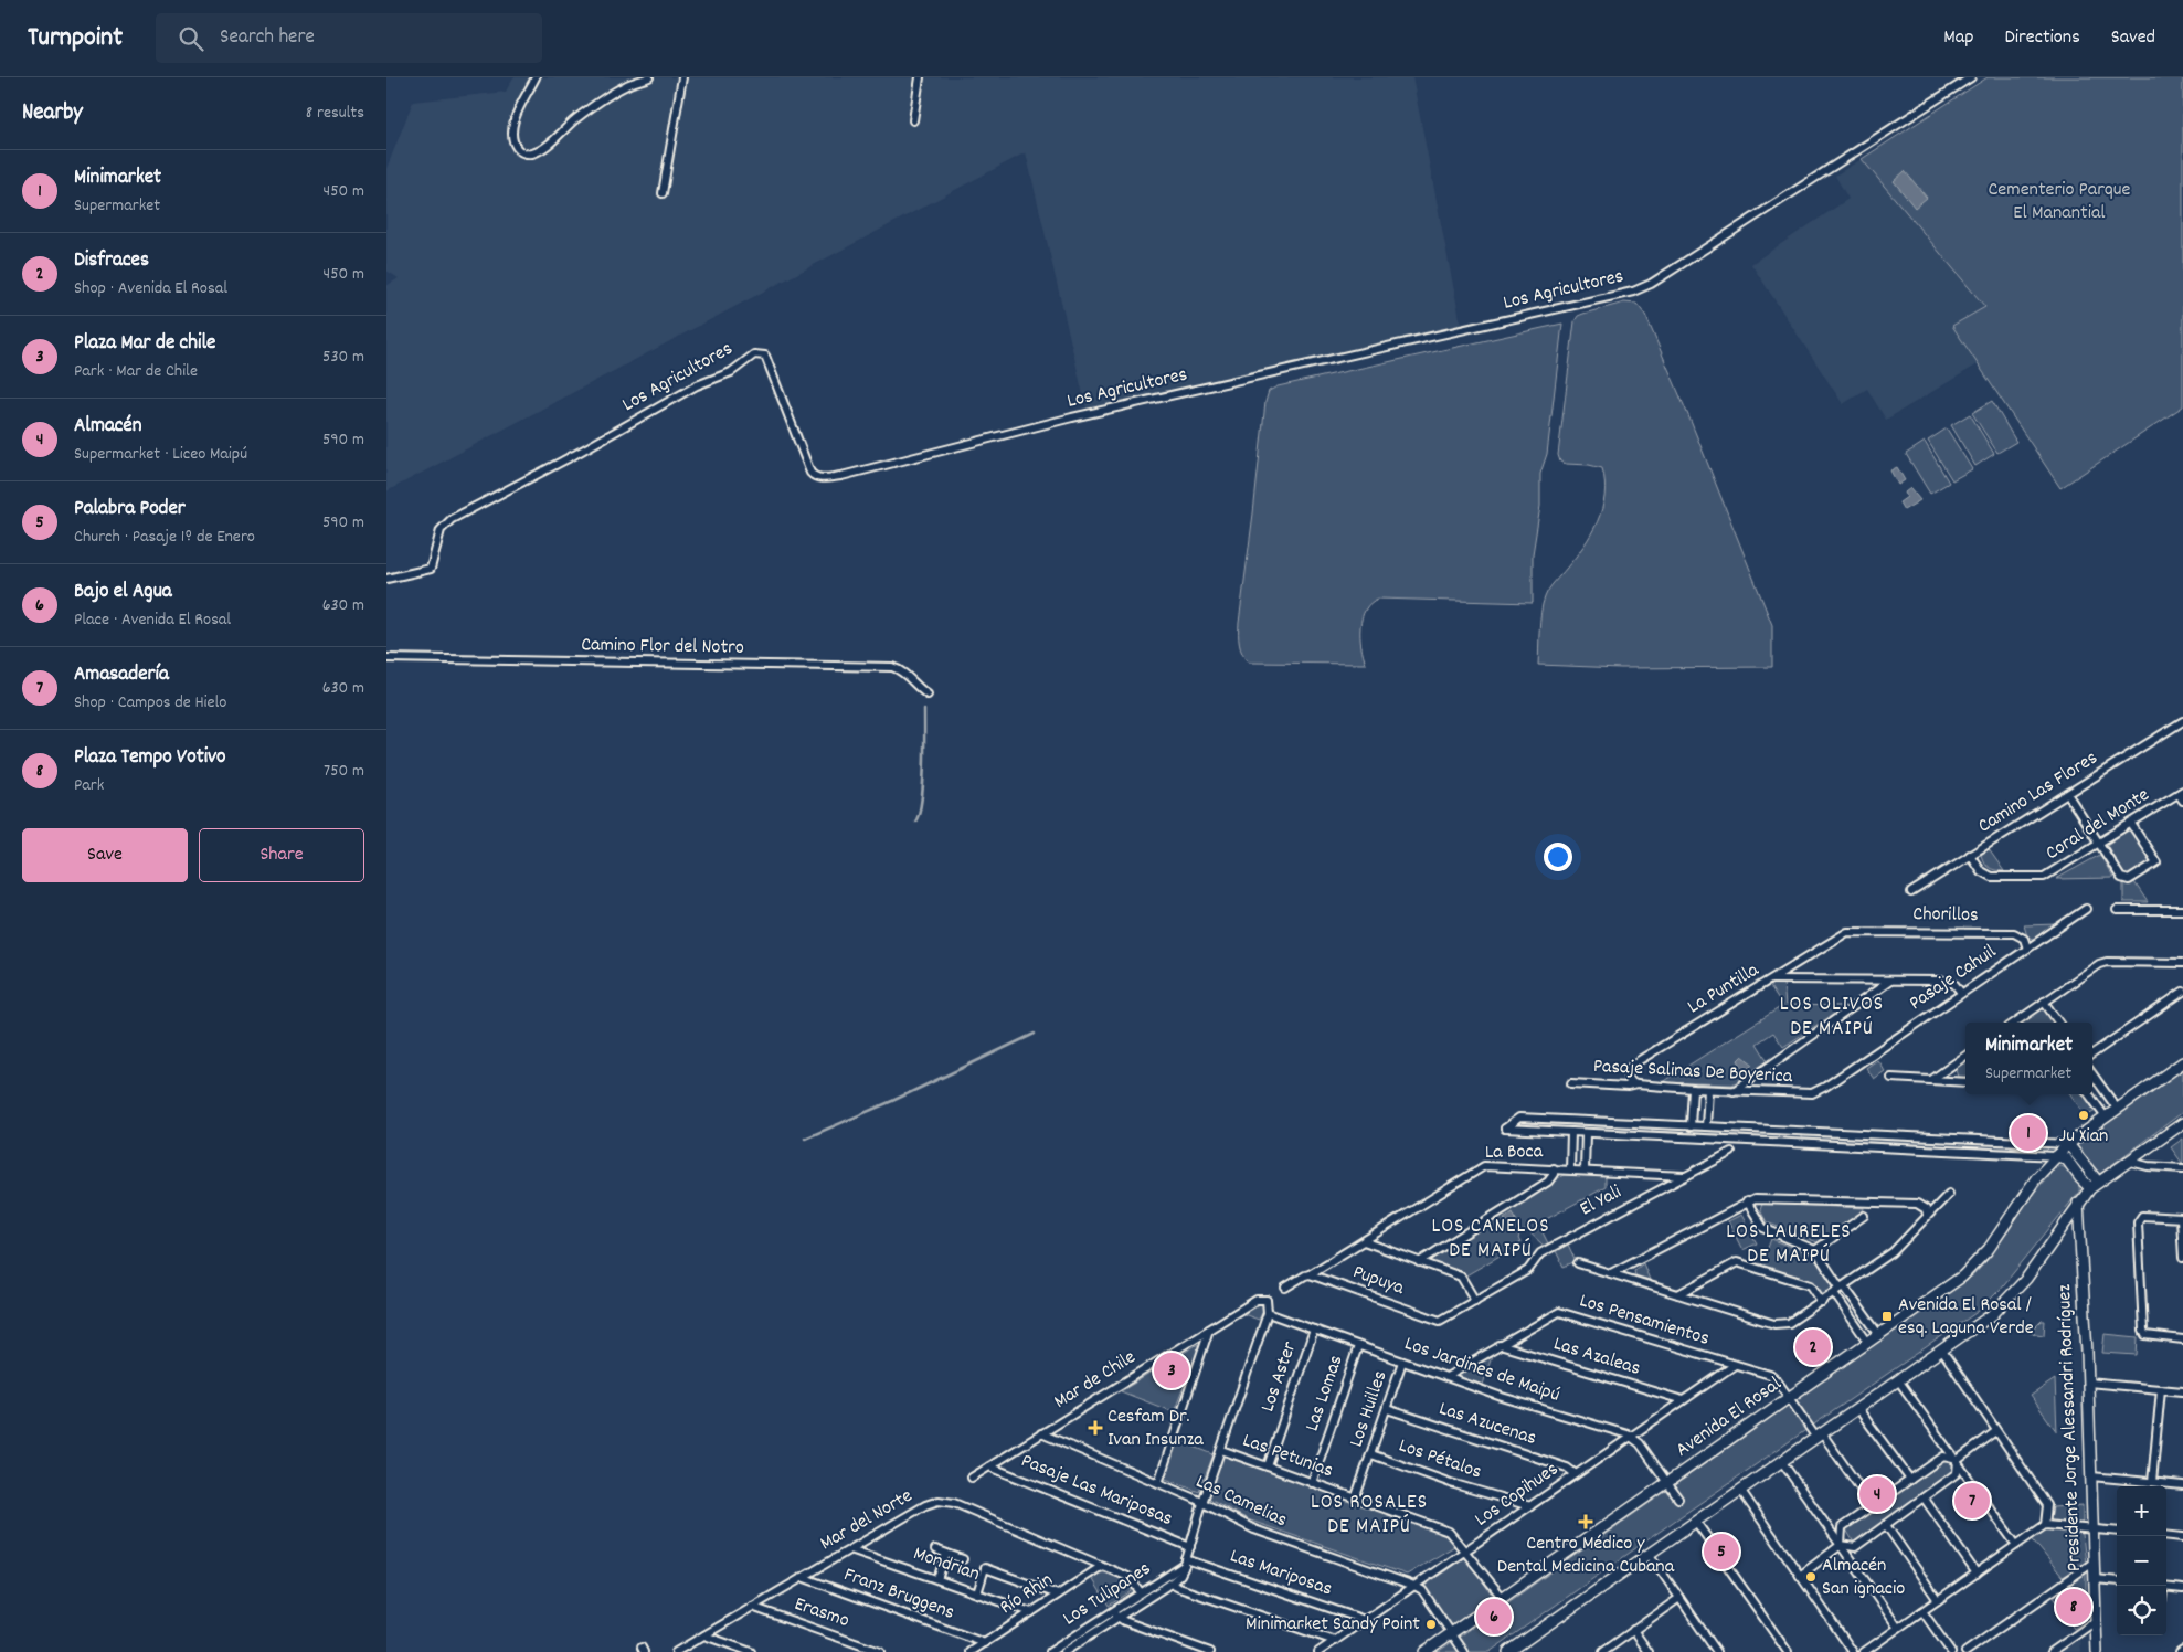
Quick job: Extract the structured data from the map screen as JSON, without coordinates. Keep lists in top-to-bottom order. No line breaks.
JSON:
{"streets":{"street":["Los Agricultores","Camino Flor del Notro","Camino Las Flores","Coral del Monte","Chorillos","Pasaje Cahuil","La Puntilla","Pasaje Salinas De Boyerica","La Boca","El Yali","Pupuya","Los Pensamientos","Las Azaleas","Los Jardines de Maipú","Los Aster","Mar de Chile","Las Lomas","Los Huilles","Avenida El Rosal","Las Azucenas","Presidente Jorge Alessandri Rodríguez","Las Petunias","Los Pétalos","Pasaje Las Mariposas","Los Copihues","Las Camelias","Mar del Norte","Mondrian","Las Mariposas","Franz Bruggens","Río Rhin","Los Tulipanes","Erasmo"]},"crossings":[["Camino Las Flores","Coral del Monte"],["Chorillos","Pasaje Cahuil"],["Chorillos","La Puntilla"],["Pasaje Cahuil","Pasaje Salinas De Boyerica"],["La Puntilla","Pasaje Salinas De Boyerica"],["La Boca","El Yali"],["La Boca","Pupuya"],["El Yali","Pupuya"],["Los Pensamientos","Las Azaleas"],["Los Pensamientos","Los Jardines de Maipú"],["Los Pensamientos","Avenida El Rosal"],["Los Pensamientos","Los Copihues"],["Las Azaleas","Los Copihues"],["Los Jardines de Maipú","Los Aster"],["Los Jardines de Maipú","Las Lomas"],["Los Jardines de Maipú","Los Huilles"],["Los Jardines de Maipú","Avenida El Rosal"],["Los Jardines de Maipú","Los Copihues"],["Los Jardines de Maipú","Los Tulipanes"],["Los Aster","Las Petunias"],["Mar de Chile","Pasaje Las Mariposas"],["Mar de Chile","Las Camelias"],["Mar de Chile","Los Tulipanes"],["Las Lomas","Las Petunias"],["Los Huilles","Las Azucenas"],["Los Huilles","Las Petunias"],["Los Huilles","Los Pétalos"],["Avenida El Rosal","Las Petunias"],["Las Azucenas","Los Copihues"],["Las Petunias","Los Copihues"],["Las Petunias","Los Tulipanes"],["Los Pétalos","Los Copihues"],["Pasaje Las Mariposas","Los Tulipanes"],["Los Copihues","Las Camelias"],["Los Copihues","Las Mariposas"],["Las Camelias","Los Tulipanes"],["Mar del Norte","Mondrian"],["Mar del Norte","Franz Bruggens"],["Mar del Norte","Río Rhin"],["Mar del Norte","Los Tulipanes"],["Mar del Norte","Erasmo"],["Mondrian","Río Rhin"],["Las Mariposas","Los Tulipanes"],["Franz Bruggens","Río Rhin"]],"districts":["LOS OLIVOS DE MAIPÚ","LOS CANELOS DE MAIPÚ","LOS LAURELES DE MAIPÚ","LOS ROSALES DE MAIPÚ"],"parks":["Cementerio Parque El Manantial"],"places":{"other":["Ju Xian","Almacén San ignacio","Minimarket Sandy Point"],"transit":["Avenida El Rosal / esq. Laguna Verde"],"health":["Cesfam Dr. Ivan Insunza","Centro Médico y Dental Medicina Cubana"]},"page":{"header":"Turnpoint","search":"Search here","nav":["Map","Directions","Saved"],"heading":["Nearby","8 results"],"list":[{"mark":"1","name":"Minimarket","note":"Supermarket","value":"450 m"},{"mark":"2","name":"Disfraces","note":"Shop · Avenida El Rosal","value":"450 m"},{"mark":"3","name":"Plaza Mar de chile","note":"Park · Mar de Chile","value":"530 m"},{"mark":"4","name":"Almacén","note":"Supermarket · Liceo Maipú","value":"590 m"},{"mark":"5","name":"Palabra Poder","note":"Church · Pasaje 1º de Enero","value":"590 m"},{"mark":"6","name":"Bajo el Agua","note":"Place · Avenida El Rosal","value":"630 m"},{"mark":"7","name":"Amasadería","note":"Shop · Campos de Hielo","value":"630 m"},{"mark":"8","name":"Plaza Tempo Votivo","note":"Park","value":"750 m"}],"buttons":["Save","Share"],"popup":["Minimarket","Supermarket"],"pins":["1","2","3","4","7","5","8","6"],"map_buttons":["+","−"]}}
